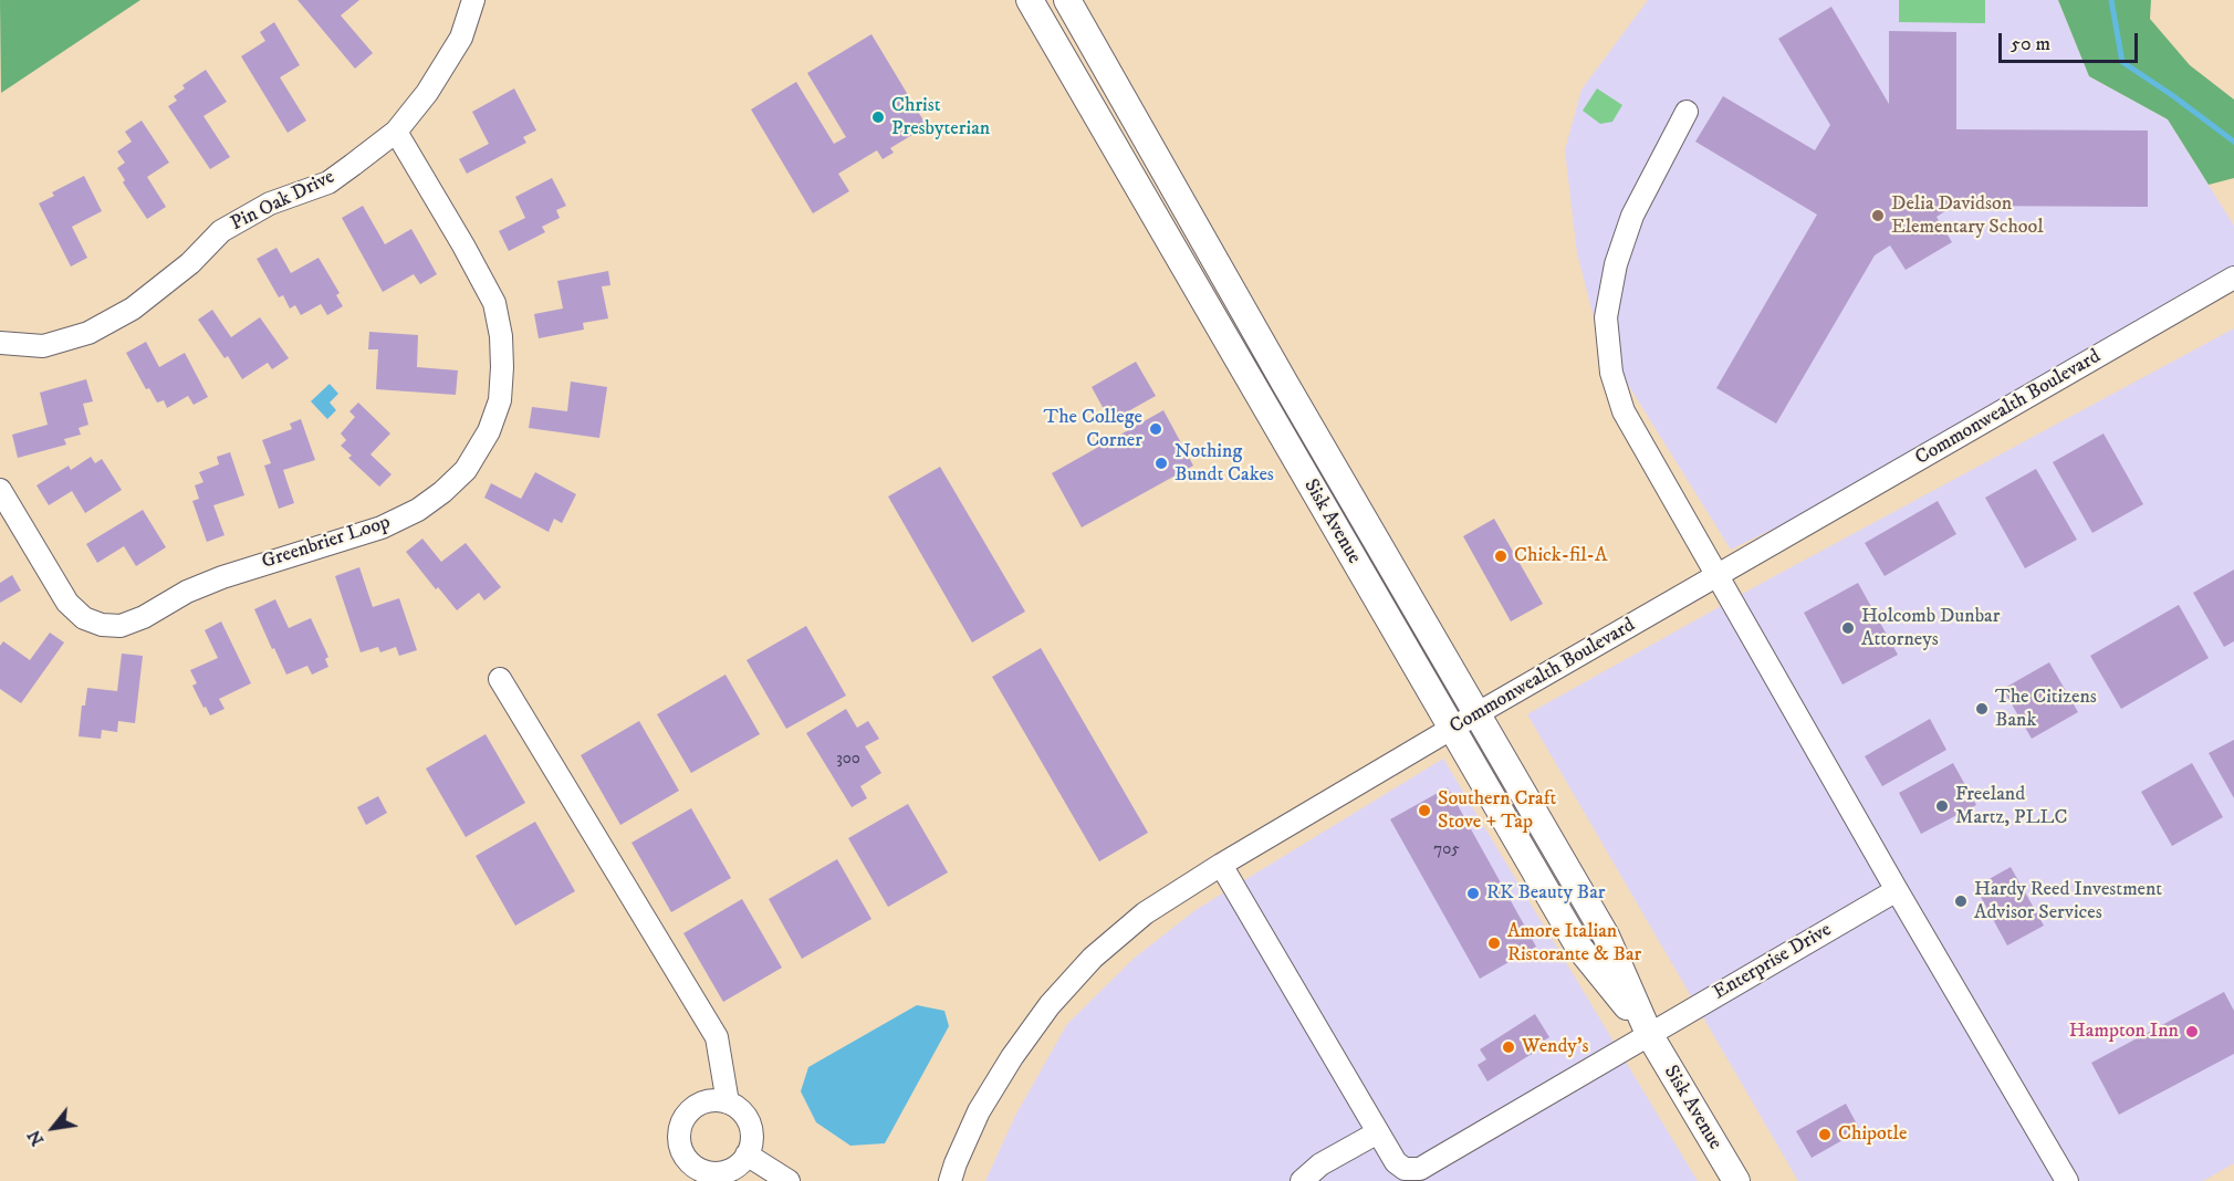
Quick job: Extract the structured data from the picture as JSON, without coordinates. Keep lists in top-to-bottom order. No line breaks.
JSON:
{"streets":{"street":["Pin Oak Drive","Commonwealth Boulevard","Sisk Avenue","Greenbrier Loop","Enterprise Drive"]},"crossings":[["Pin Oak Drive","Greenbrier Loop"],["Commonwealth Boulevard","Sisk Avenue"],["Commonwealth Boulevard","Enterprise Drive"],["Sisk Avenue","Enterprise Drive"]],"places":["Christ Presbyterian","Delia Davidson Elementary School","The College Corner","Nothing Bundt Cakes","Chick-fil-A","Holcomb Dunbar Attorneys","The Citizens Bank","Freeland Martz, PLLC","Southern Craft Stove + Tap","RK Beauty Bar","Hardy Reed Investment Advisor Services","Amore Italian Ristorante & Bar","Hampton Inn","Wendy's","Chipotle"],"house_numbers":["300","705"],"scale_bar":"50 m","north":"bottom left"}
